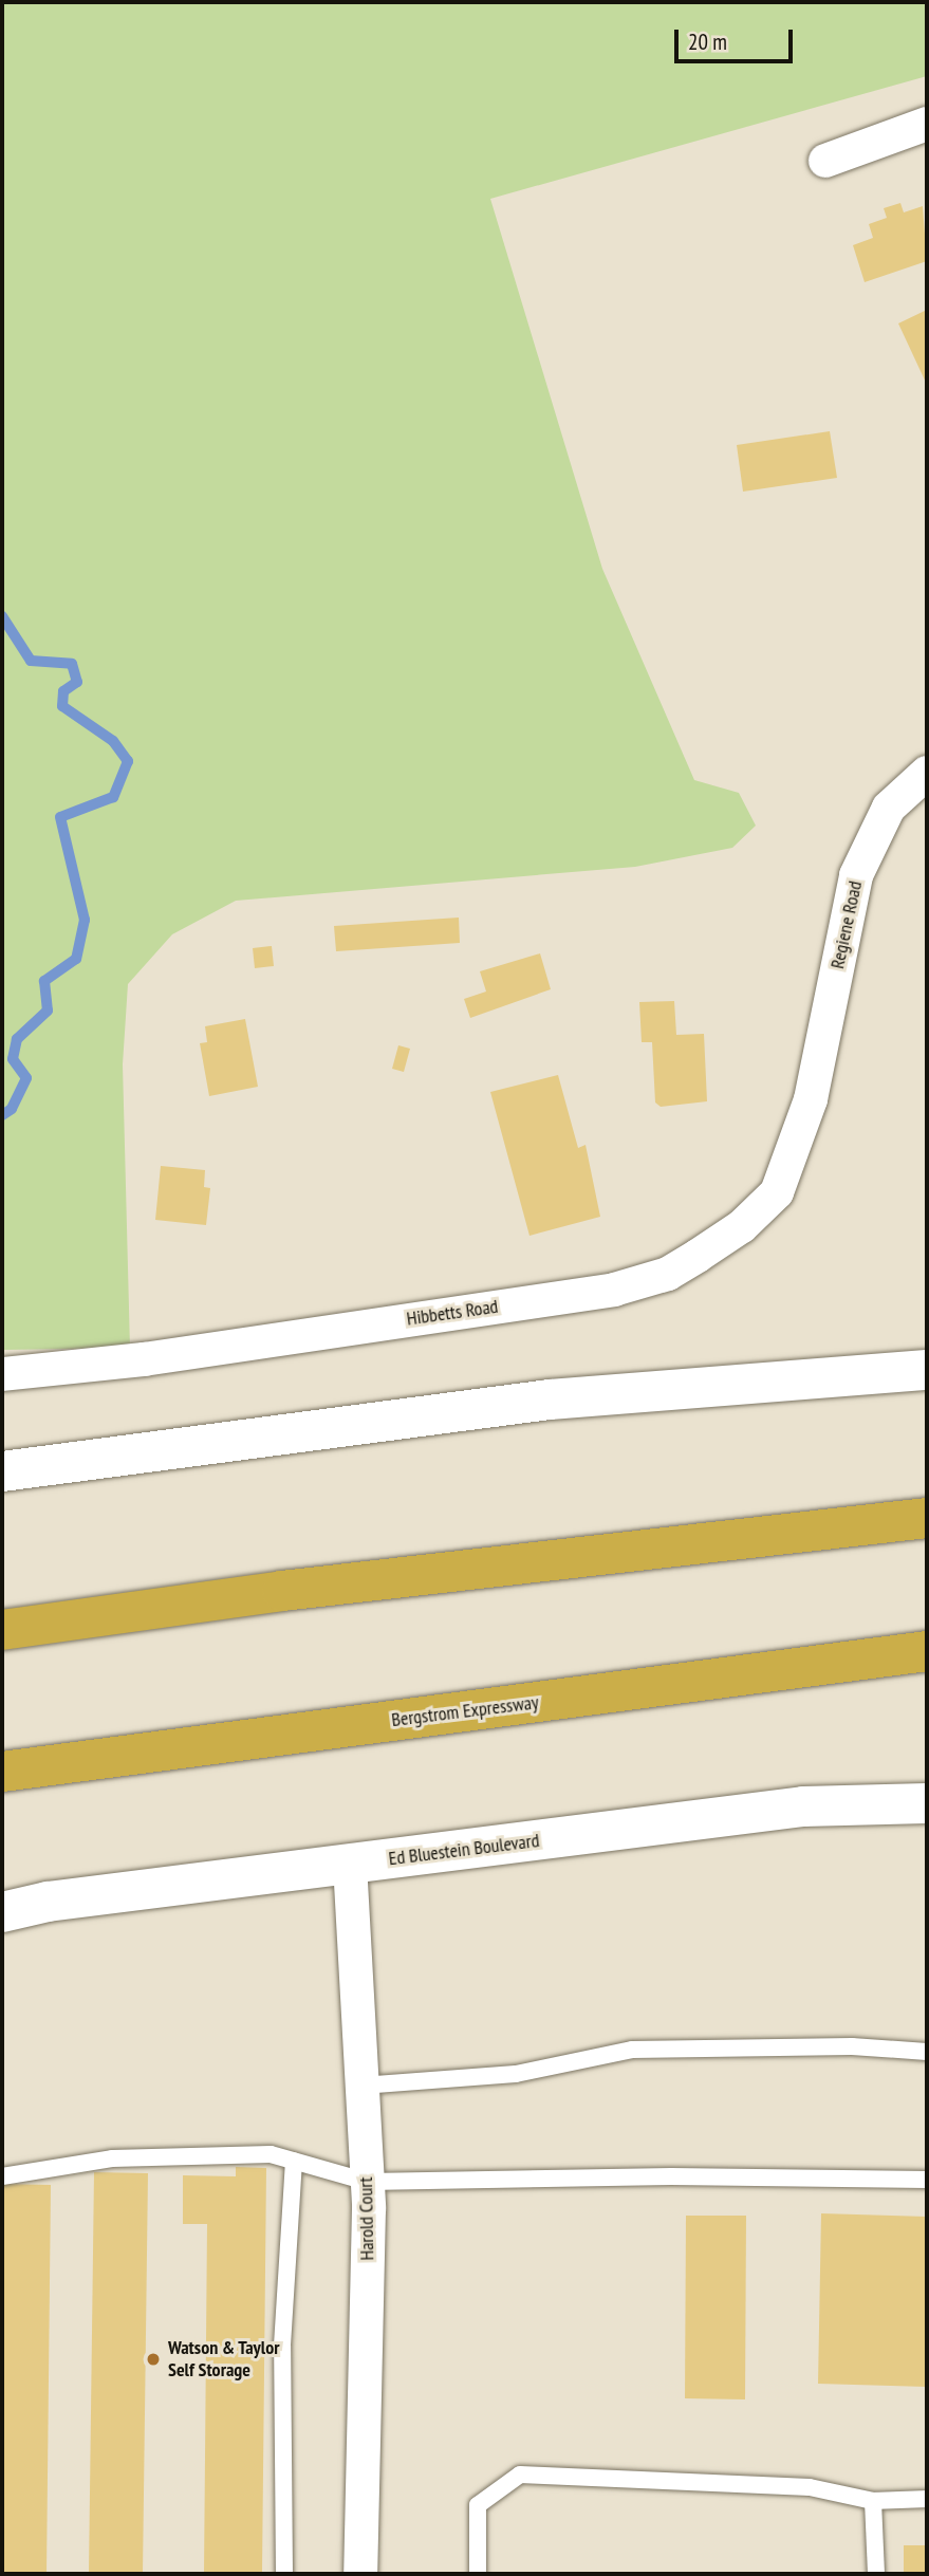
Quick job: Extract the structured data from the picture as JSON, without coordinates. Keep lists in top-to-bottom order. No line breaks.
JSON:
{"streets":{"highway":["Bergstrom Expressway"],"main road":["Ed Bluestein Boulevard"],"street":["Regiene Road","Hibbetts Road","Harold Court"]},"crossings":[["Regiene Road","Hibbetts Road"],["Ed Bluestein Boulevard","Harold Court"]],"places":["Watson & Taylor Self Storage"],"scale_bar":"20 m"}
